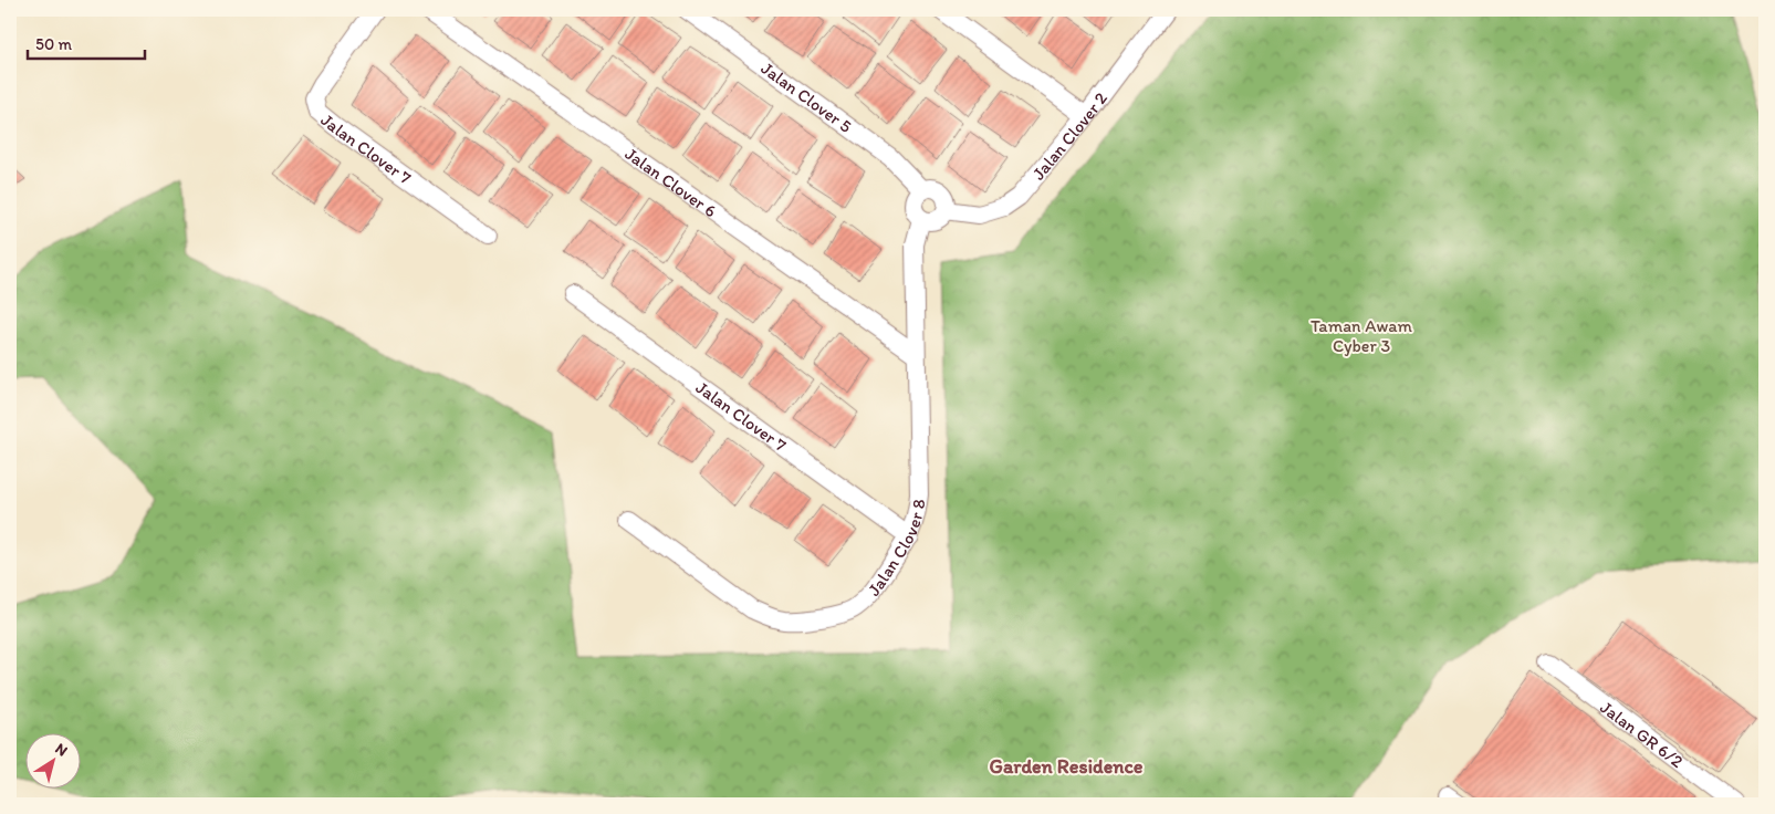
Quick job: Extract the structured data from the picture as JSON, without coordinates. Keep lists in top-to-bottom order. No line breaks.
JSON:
{"streets":{"street":["Jalan Clover 5","Jalan Clover 2","Jalan Clover 7","Jalan Clover 6","Jalan Clover 8","Jalan GR 6/2"]},"crossings":[["Jalan Clover 5","Jalan Clover 2"],["Jalan Clover 5","Jalan Clover 8"],["Jalan Clover 2","Jalan Clover 8"],["Jalan Clover 7","Jalan Clover 8"],["Jalan Clover 6","Jalan Clover 8"]],"districts":["Garden Residence"],"parks":["Taman Awam Cyber 3"],"scale_bar":"50 m","north":"top right"}
